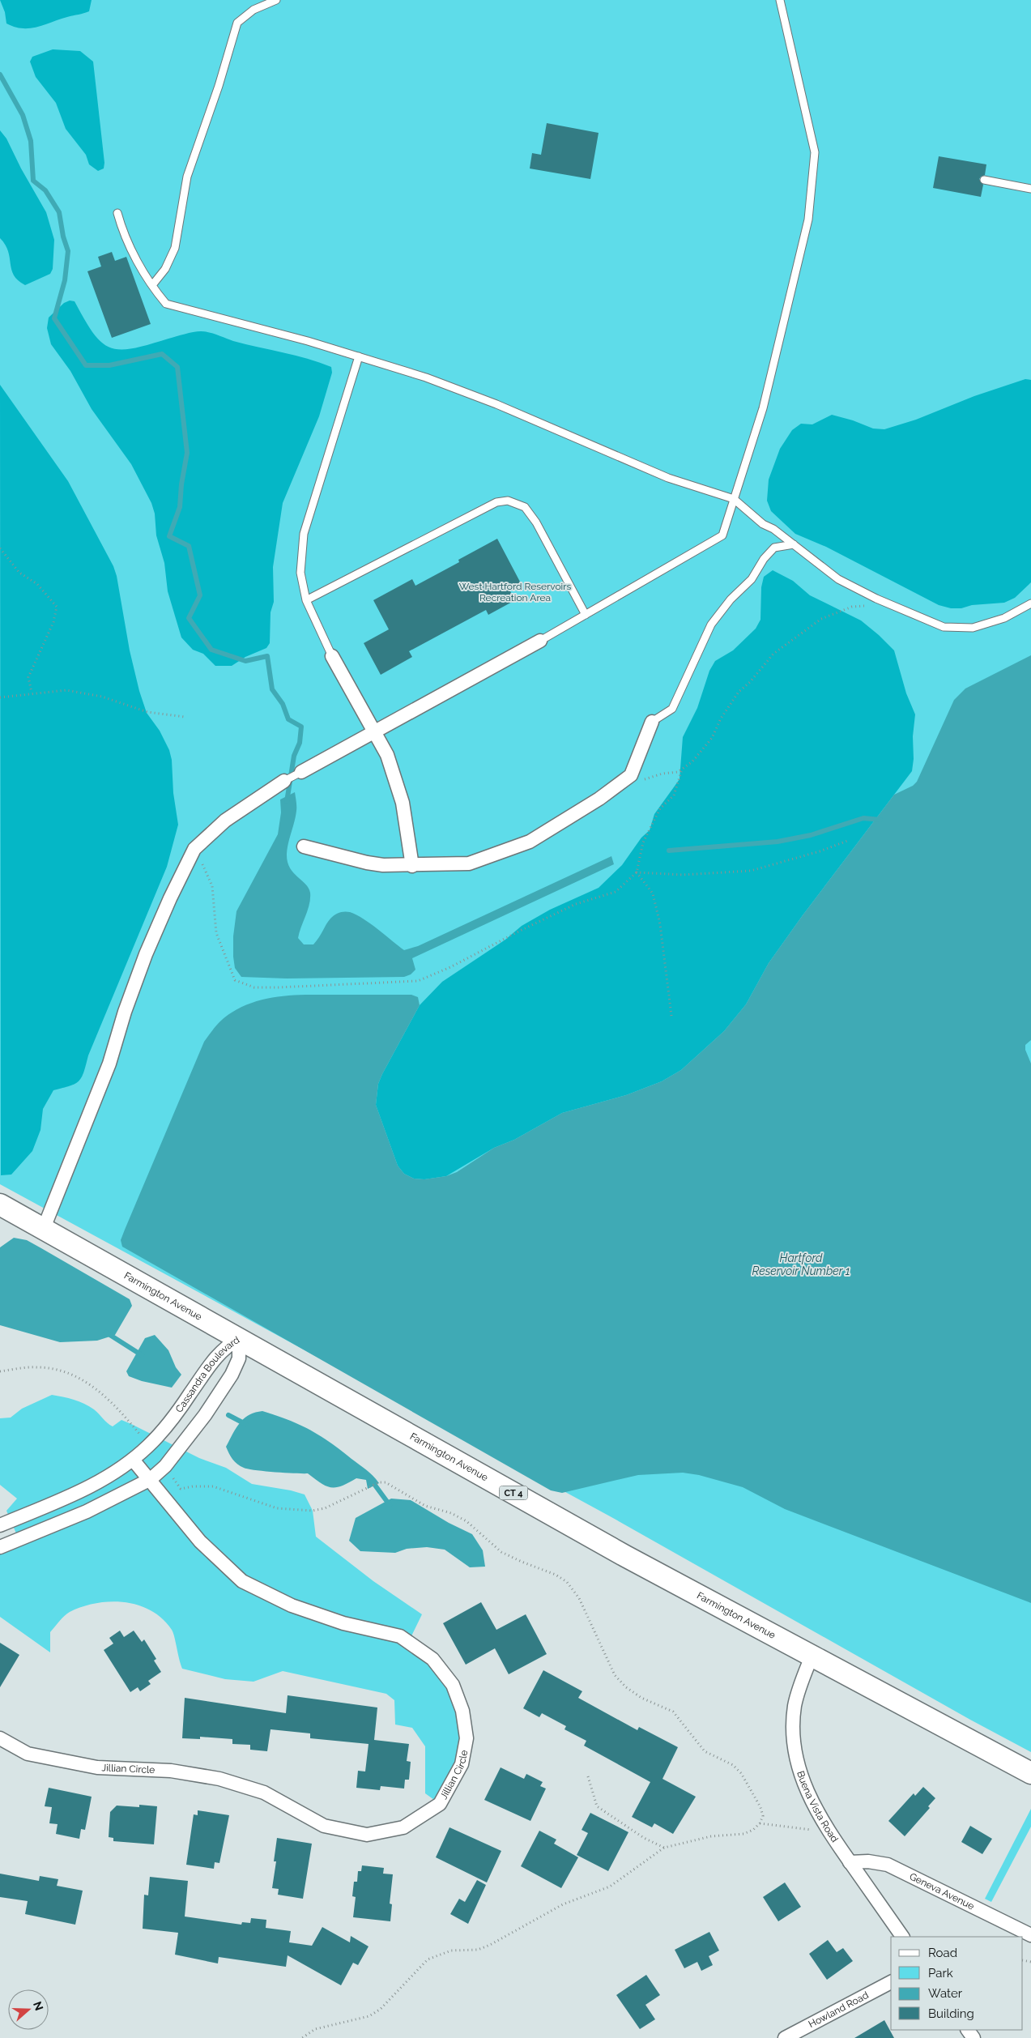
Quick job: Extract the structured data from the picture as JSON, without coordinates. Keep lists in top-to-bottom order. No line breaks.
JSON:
{"streets":{"main road":["Farmington Avenue","CT 4"],"street":["Cassandra Boulevard","Jillian Circle","Buena Vista Road","Geneva Avenue","Howland Road"]},"crossings":[["Farmington Avenue","Cassandra Boulevard"],["Farmington Avenue","Buena Vista Road"],["Cassandra Boulevard","Jillian Circle"],["Buena Vista Road","Geneva Avenue"]],"water":["Hartford Reservoir Number 1"],"parks":["West Hartford Reservoirs Recreation Area"],"legend":["Road","Park","Water","Building"],"north":"right"}
